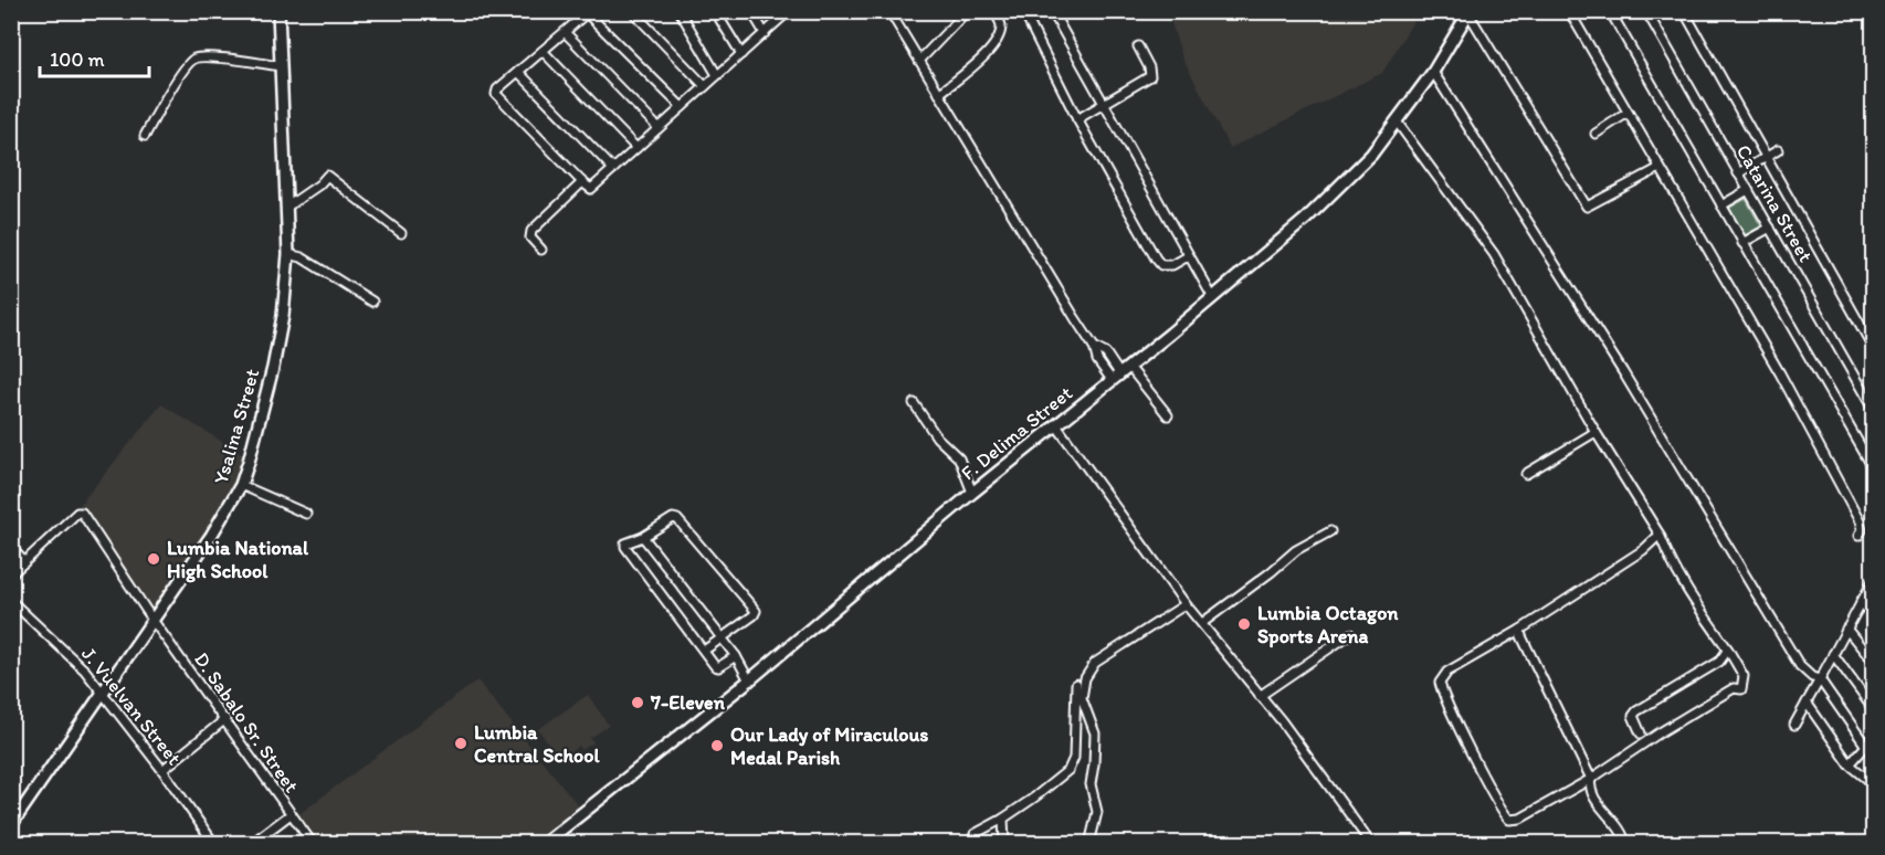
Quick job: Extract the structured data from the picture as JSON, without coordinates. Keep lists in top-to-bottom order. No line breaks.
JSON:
{"streets":{"street":["Catarina Street","Ysalina Street","F. Delima Street","J. Vuelvan Street","D. Sabalo Sr. Street"]},"crossings":[["Ysalina Street","J. Vuelvan Street"],["Ysalina Street","D. Sabalo Sr. Street"]],"places":["Lumbia National High School","Lumbia Octagon Sports Arena","7-Eleven","Lumbia Central School","Our Lady of Miraculous Medal Parish"],"scale_bar":"100 m"}
